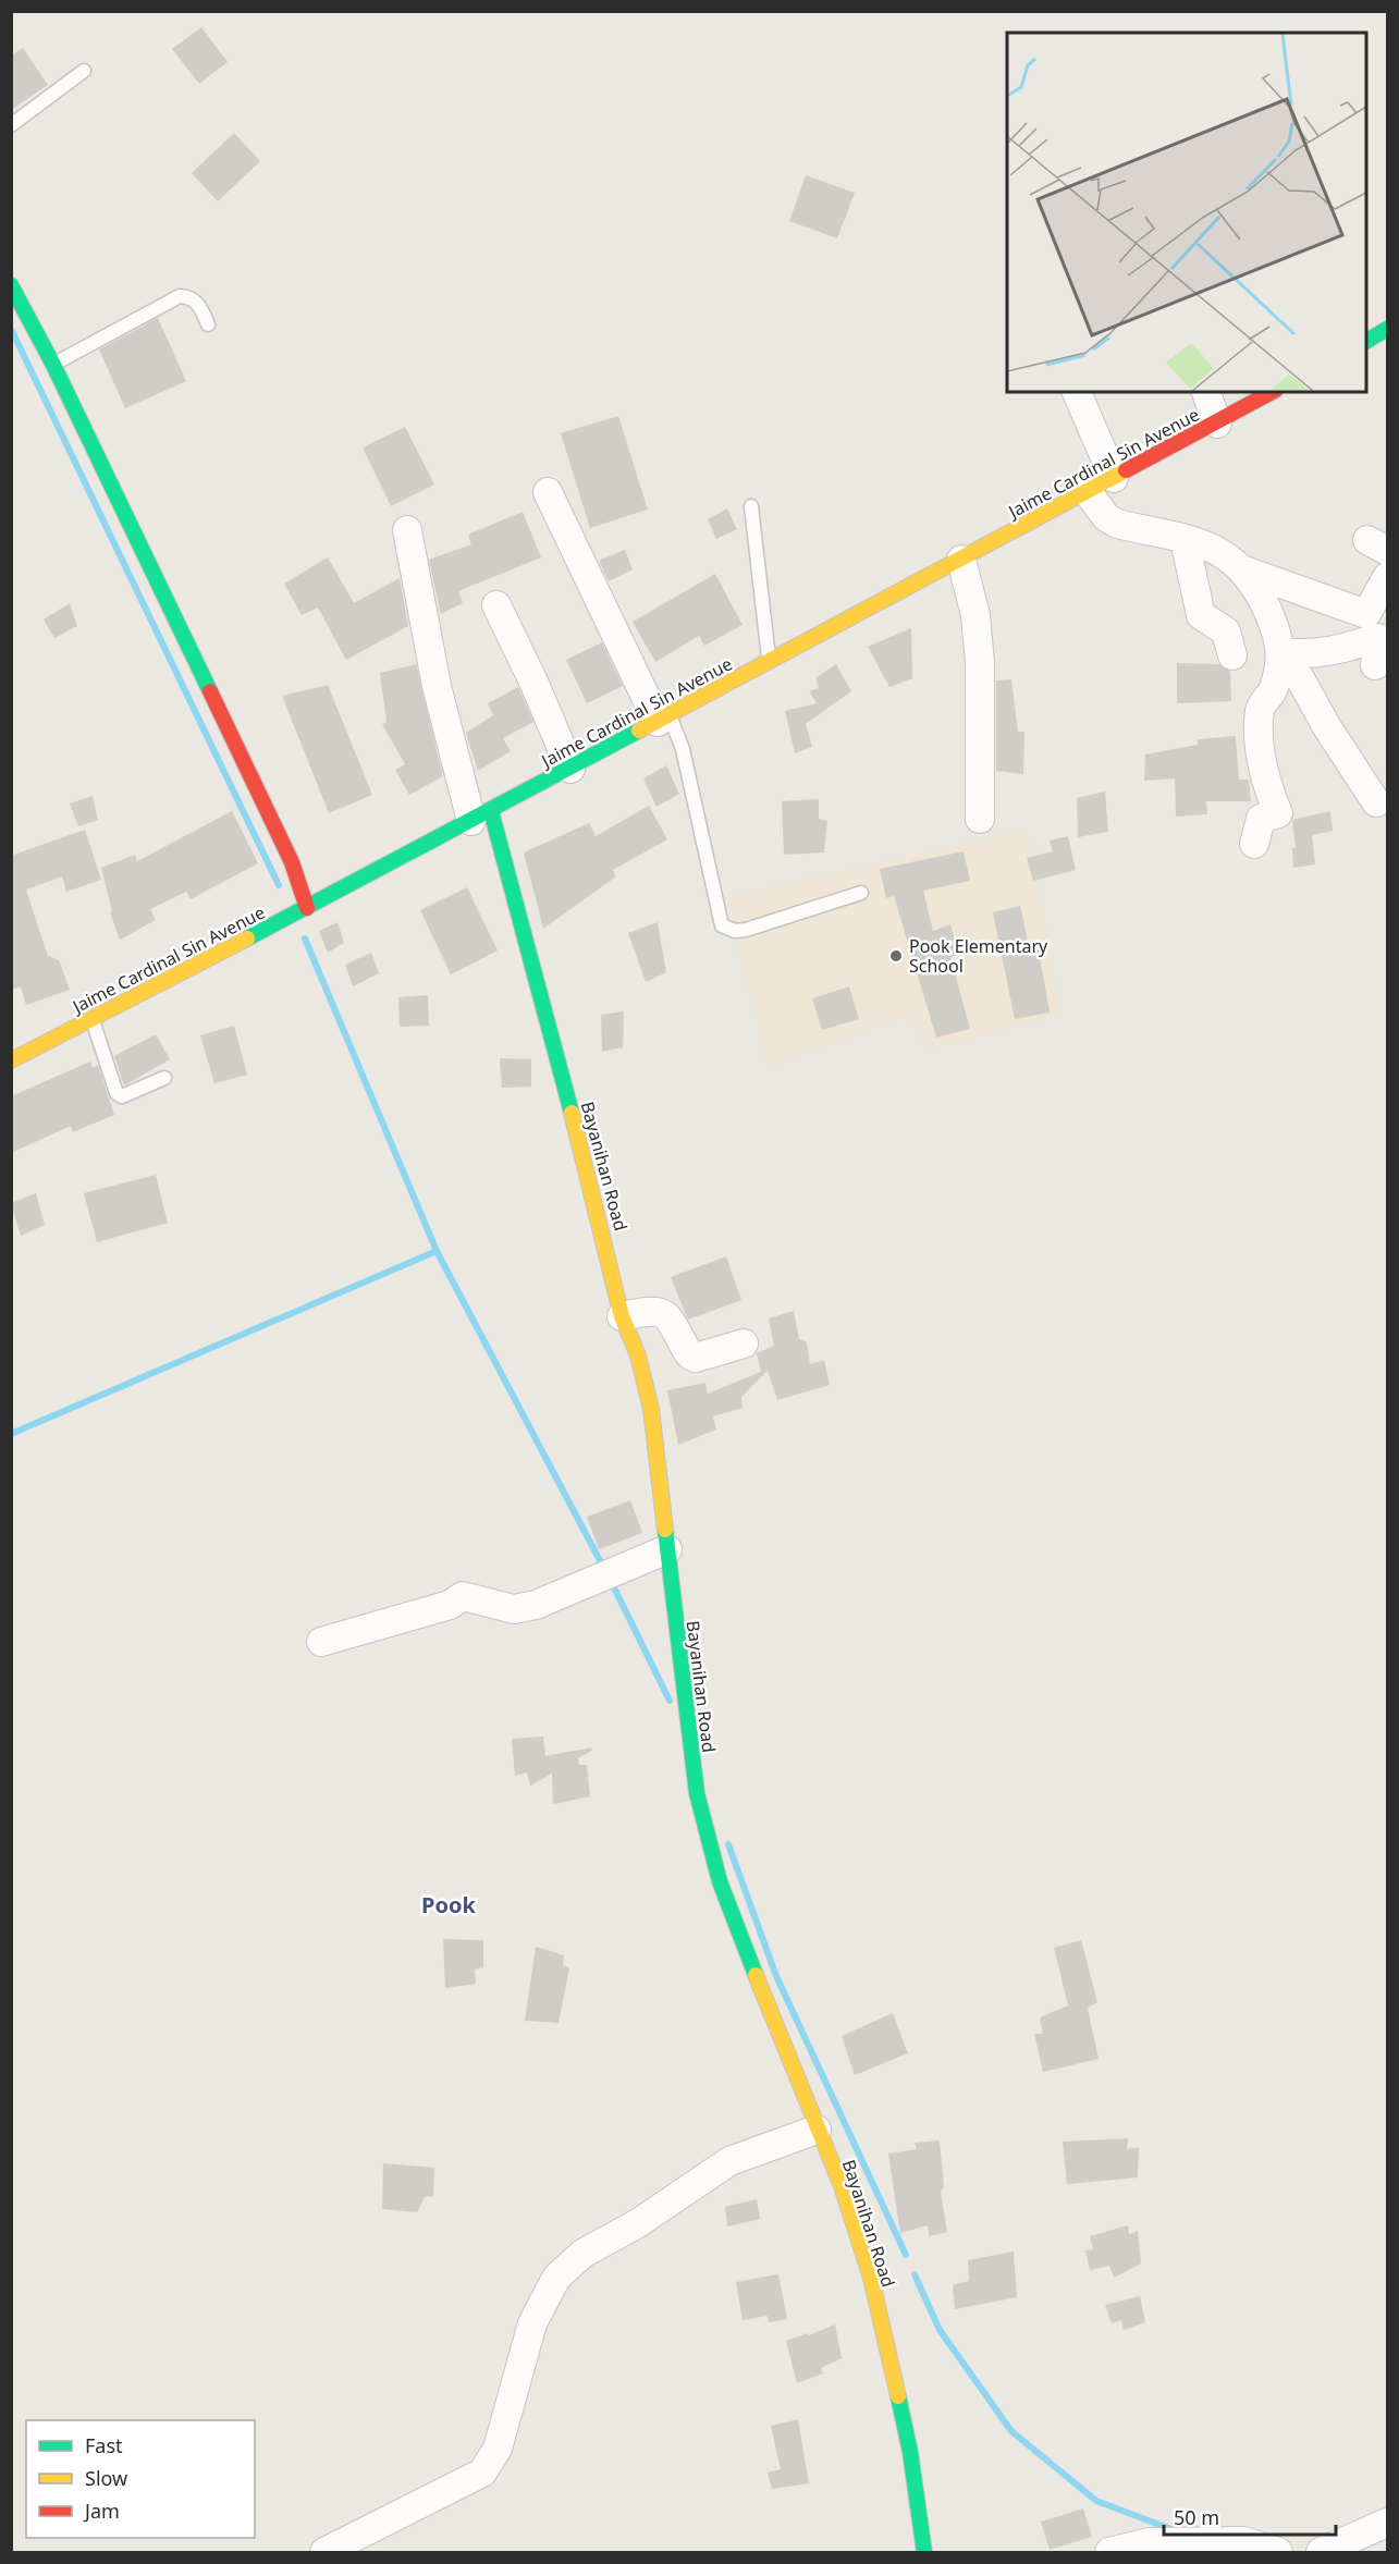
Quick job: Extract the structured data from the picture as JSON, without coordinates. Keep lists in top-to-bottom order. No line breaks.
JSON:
{"streets":{"street":["Jaime Cardinal Sin Avenue","Bayanihan Road"]},"crossings":[["Jaime Cardinal Sin Avenue","Bayanihan Road"]],"districts":["Pook"],"places":["Pook Elementary School"],"legend":["Fast","Slow","Jam"],"scale_bar":"50 m"}
